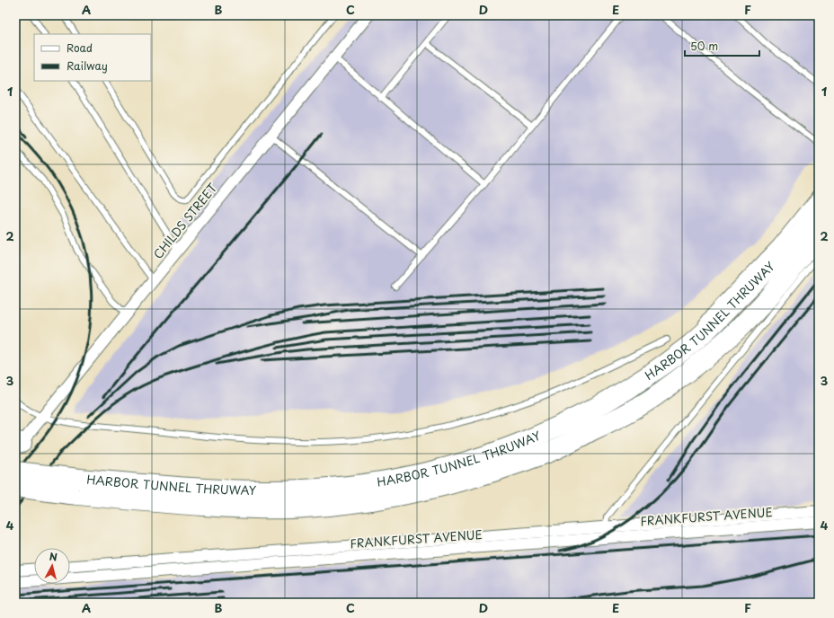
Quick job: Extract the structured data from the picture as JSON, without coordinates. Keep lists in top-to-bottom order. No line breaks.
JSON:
{"streets":{"highway":["HARBOR TUNNEL THRUWAY"],"street":["CHILDS STREET","FRANKFURST AVENUE"]},"legend":["Road","Railway"],"scale_bar":"50 m","north":"top","grid":{"columns":["A","B","C","D","E","F"],"rows":["1","2","3","4"]}}
